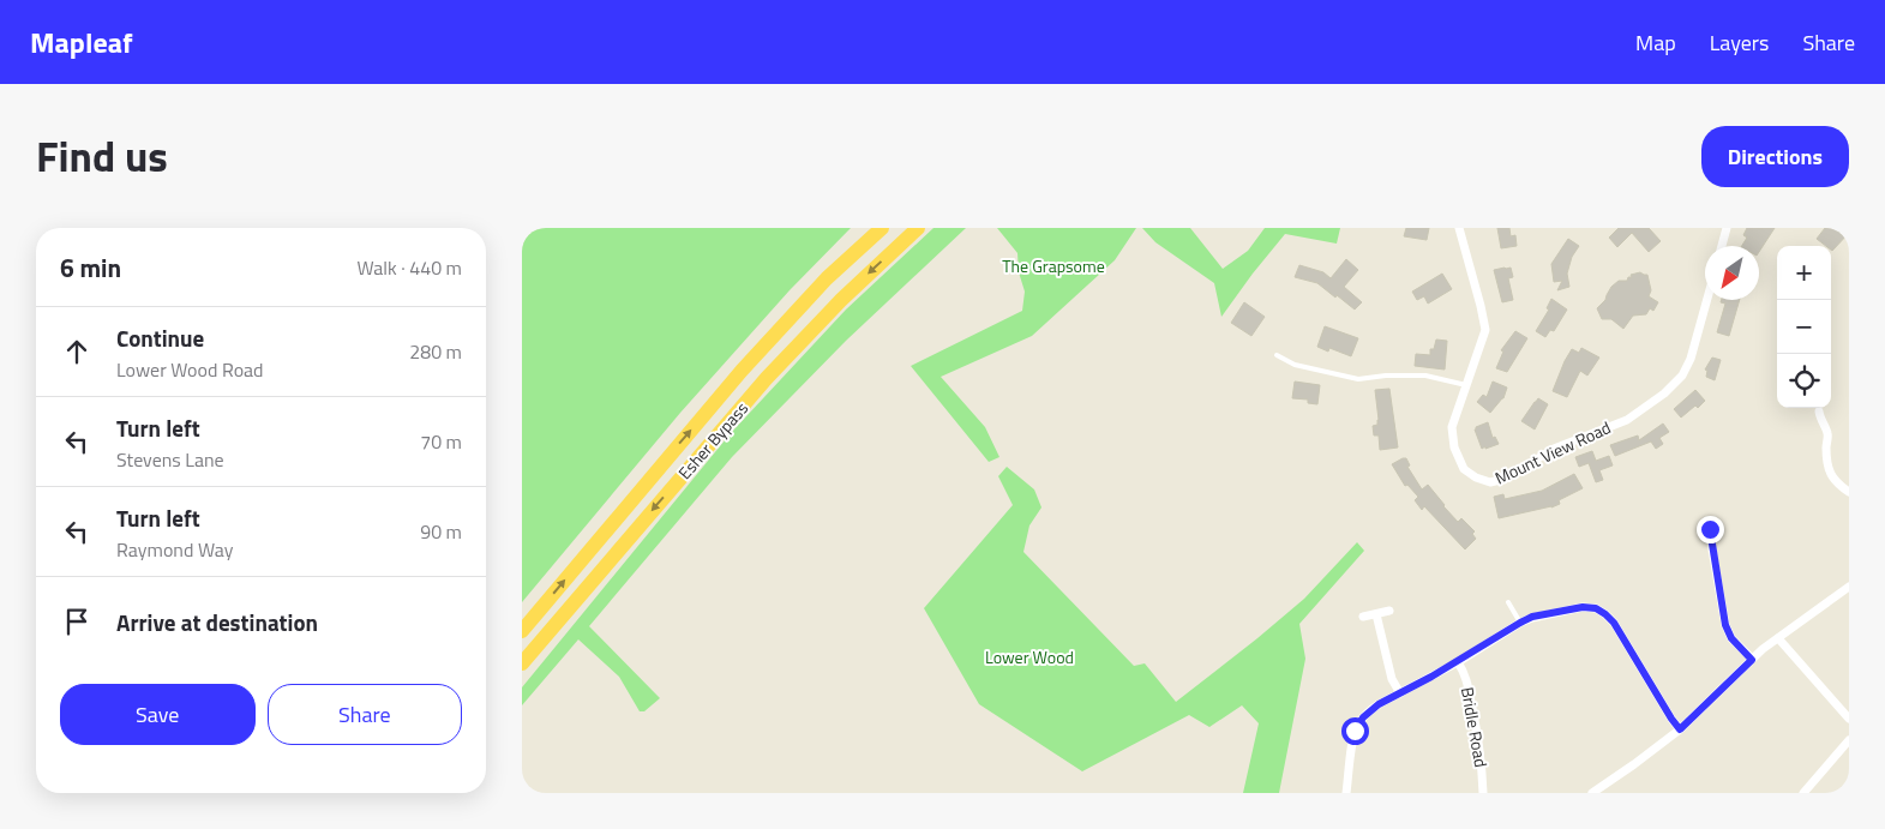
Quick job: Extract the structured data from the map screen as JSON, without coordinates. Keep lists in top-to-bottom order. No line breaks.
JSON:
{"streets":{"highway":["Esher Bypass"],"street":["Mount View Road","Bridle Road"]},"parks":["The Grapsome","Lower Wood"],"north":"bottom left","page":{"header":"Mapleaf","nav":["Map","Layers","Share"],"title":"Find us","buttons":["Directions",["Save","Share"]],"heading":["6 min","Walk · 440 m"],"map_buttons":["+","−"],"list":[["Continue","Lower Wood Road","280 m"],["Turn left","Stevens Lane","70 m"],["Turn left","Raymond Way","90 m"],"Arrive at destination"]}}
